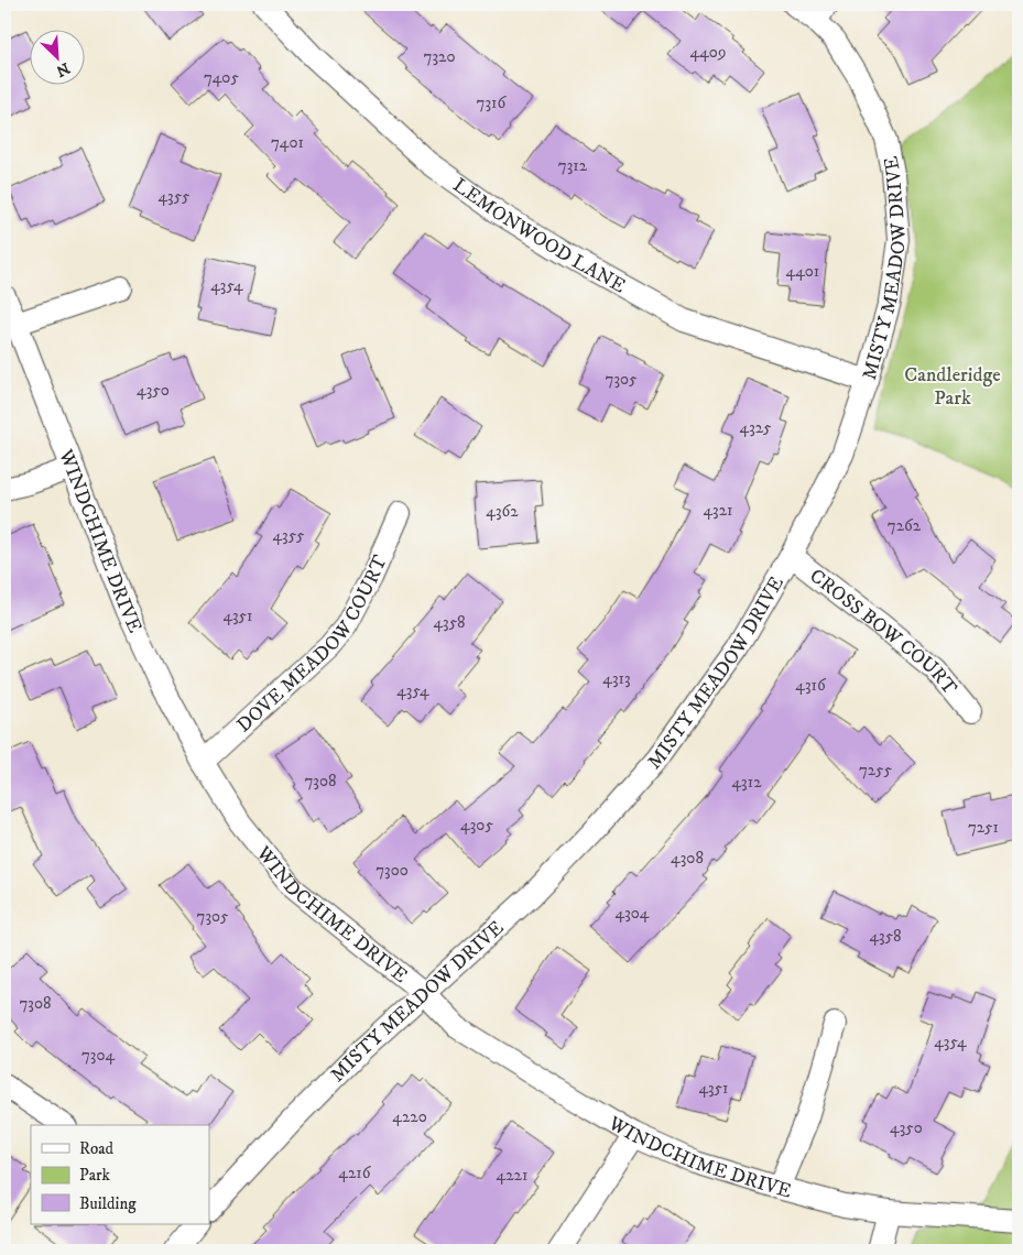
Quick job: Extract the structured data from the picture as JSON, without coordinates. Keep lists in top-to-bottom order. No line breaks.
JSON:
{"streets":{"street":["LEMONWOOD LANE","MISTY MEADOW DRIVE","WINDCHIME DRIVE","CROSS BOW COURT","DOVE MEADOW COURT"]},"crossings":[["LEMONWOOD LANE","MISTY MEADOW DRIVE"],["MISTY MEADOW DRIVE","WINDCHIME DRIVE"],["MISTY MEADOW DRIVE","CROSS BOW COURT"],["WINDCHIME DRIVE","DOVE MEADOW COURT"]],"parks":["Candleridge Park"],"house_numbers":["4409","7320","7405","7316","7401","7312","4355","4401","4354","7305","4350","4325","4321","4362","7262","4355","4351","4358","4313","4316","4354","7255","7308","4312","4305","7251","4308","7300","4304","7305","4358","7308","4354","7304","4351","4220","4350","4216","4221"],"legend":["Road","Park","Building"],"north":"bottom right"}
